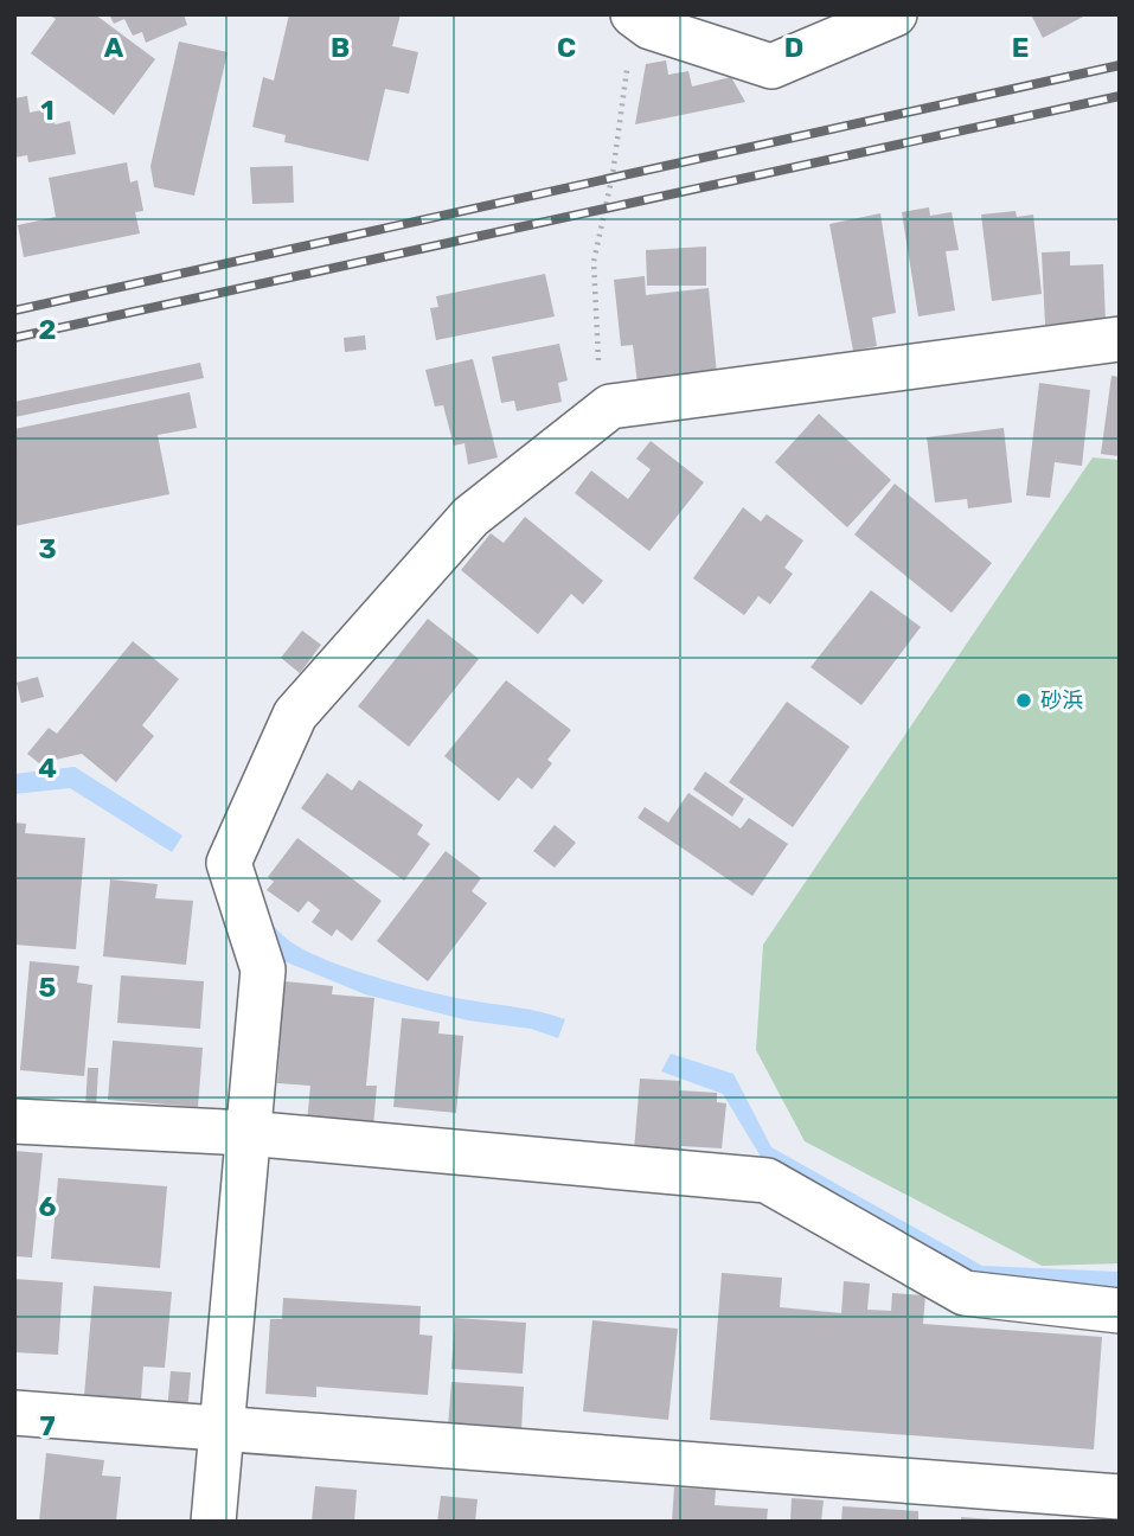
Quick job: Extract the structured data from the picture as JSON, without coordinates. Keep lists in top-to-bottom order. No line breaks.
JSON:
{"places":["砂浜"],"grid":{"columns":["A","B","C","D","E"],"rows":["1","2","3","4","5","6","7"]}}
